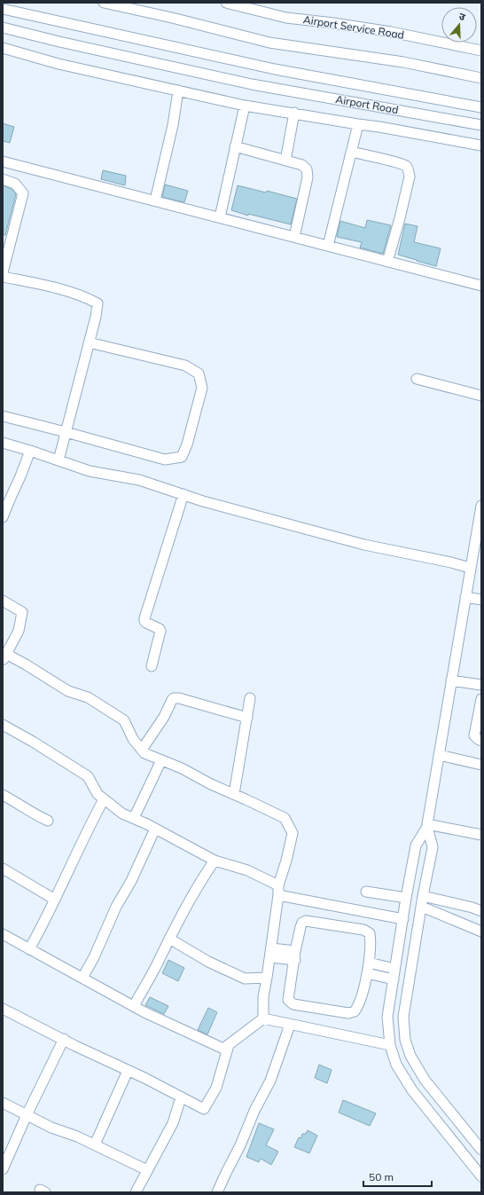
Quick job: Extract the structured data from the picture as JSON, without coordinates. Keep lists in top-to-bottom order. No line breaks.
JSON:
{"streets":{"street":["Airport Service Road","Airport Road"]},"scale_bar":"50 m","north":"top"}
